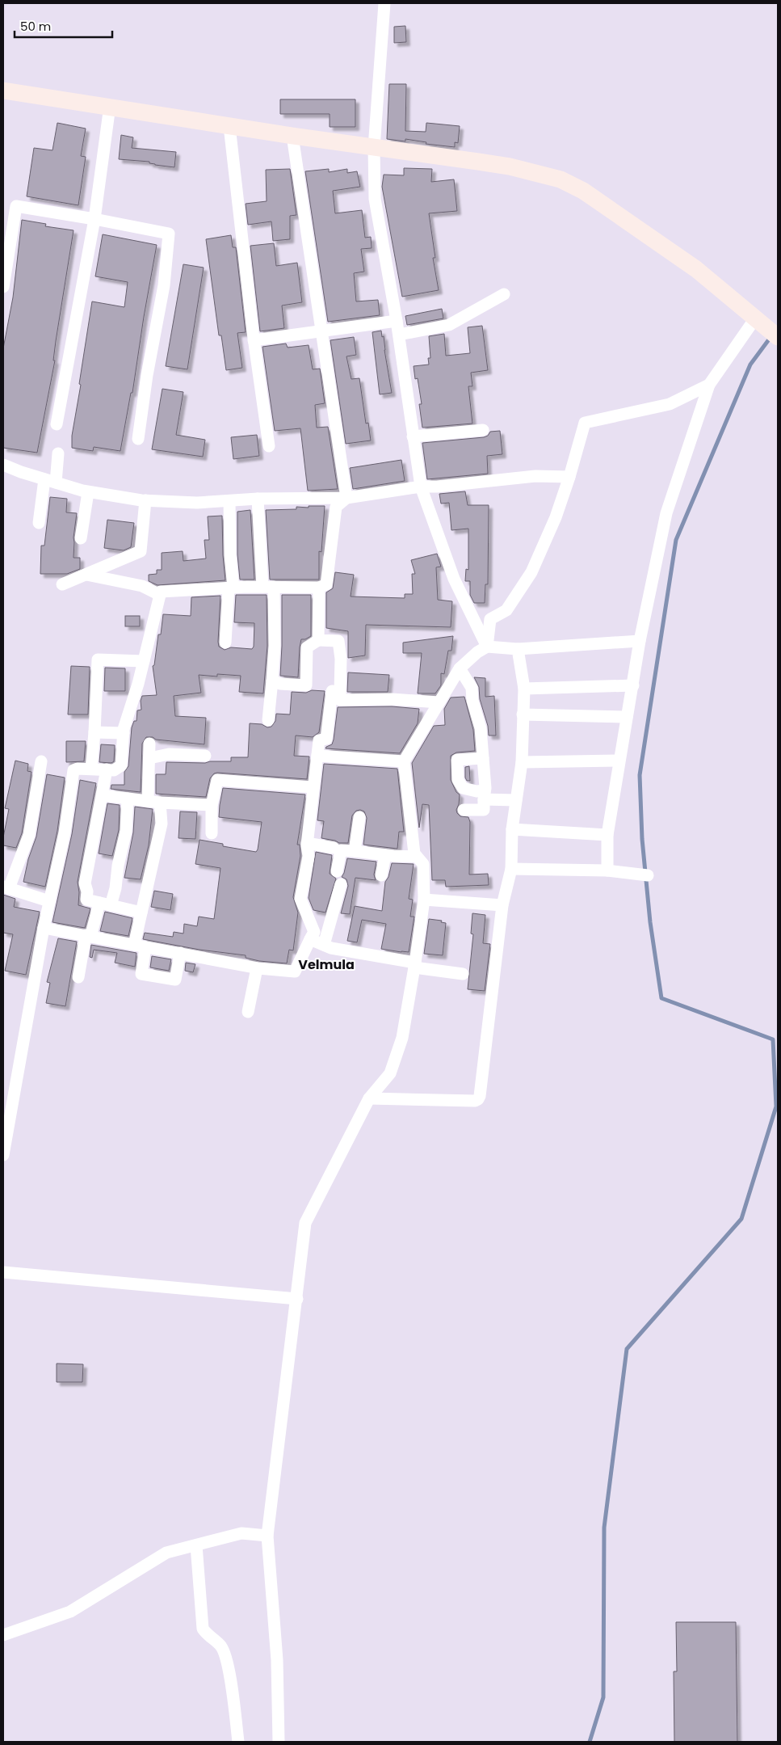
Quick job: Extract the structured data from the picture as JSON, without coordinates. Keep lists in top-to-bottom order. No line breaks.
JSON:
{"districts":["Velmula"],"scale_bar":"50 m"}
